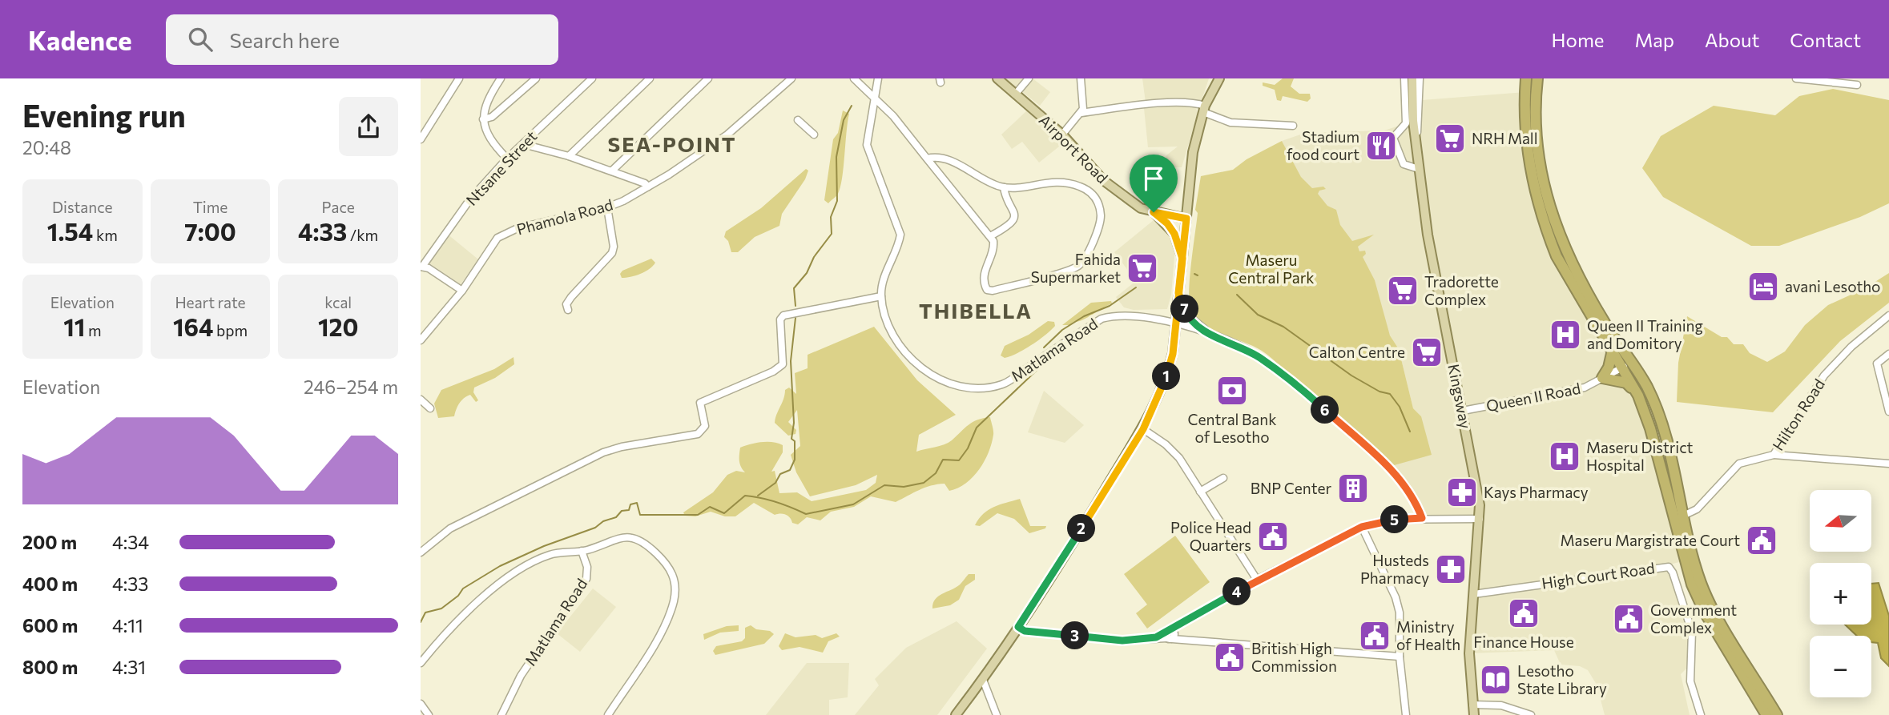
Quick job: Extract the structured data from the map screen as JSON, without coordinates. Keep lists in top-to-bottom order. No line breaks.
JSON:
{"streets":{"main road":["Airport Road","Kingsway"],"street":["Ntsane Street","Phamola Road","Matlama Road","Queen II Road","Hilton Road","High Court Road"]},"crossings":[["Kingsway","Queen II Road"],["Kingsway","High Court Road"]],"districts":["SEA-POINT","THIBELLA"],"parks":["Maseru Central Park"],"places":{"supermarket":["NRH Mall","Fahida Supermarket","Tradorette Complex","Calton Centre"],"restaurant":["Stadium food court"],"hotel":["avani Lesotho"],"hospital":["Queen II Training and Domitory","Maseru District Hospital"],"bank":["Central Bank of Lesotho"],"building":["BNP Center"],"pharmacy":["Kays Pharmacy","Husteds Pharmacy"],"public building":["Police Head Quarters","Maseru Margistrate Court","Finance House","Government Complex","Ministry of Health","British High Commission"],"library":["Lesotho State Library"]},"north":"left","page":{"header":"Kadence","search":"Search here","nav":["Home","Map","About","Contact"],"heading":["Evening run","20:48"],"stats":[["Distance","1.54 km"],["Time","7:00"],["Pace","4:33 /km"],["Elevation","11 m"],["Heart rate","164 bpm"],["kcal","120"]],"pins":["7","1","6","5","2","4","3"],"chart":["Elevation","246–254 m"],"map_buttons":["+","−"],"list":[{"name":"200 m","note":"4:34"},{"name":"400 m","note":"4:33"},{"name":"600 m","note":"4:11"},{"name":"800 m","note":"4:31"}]}}
